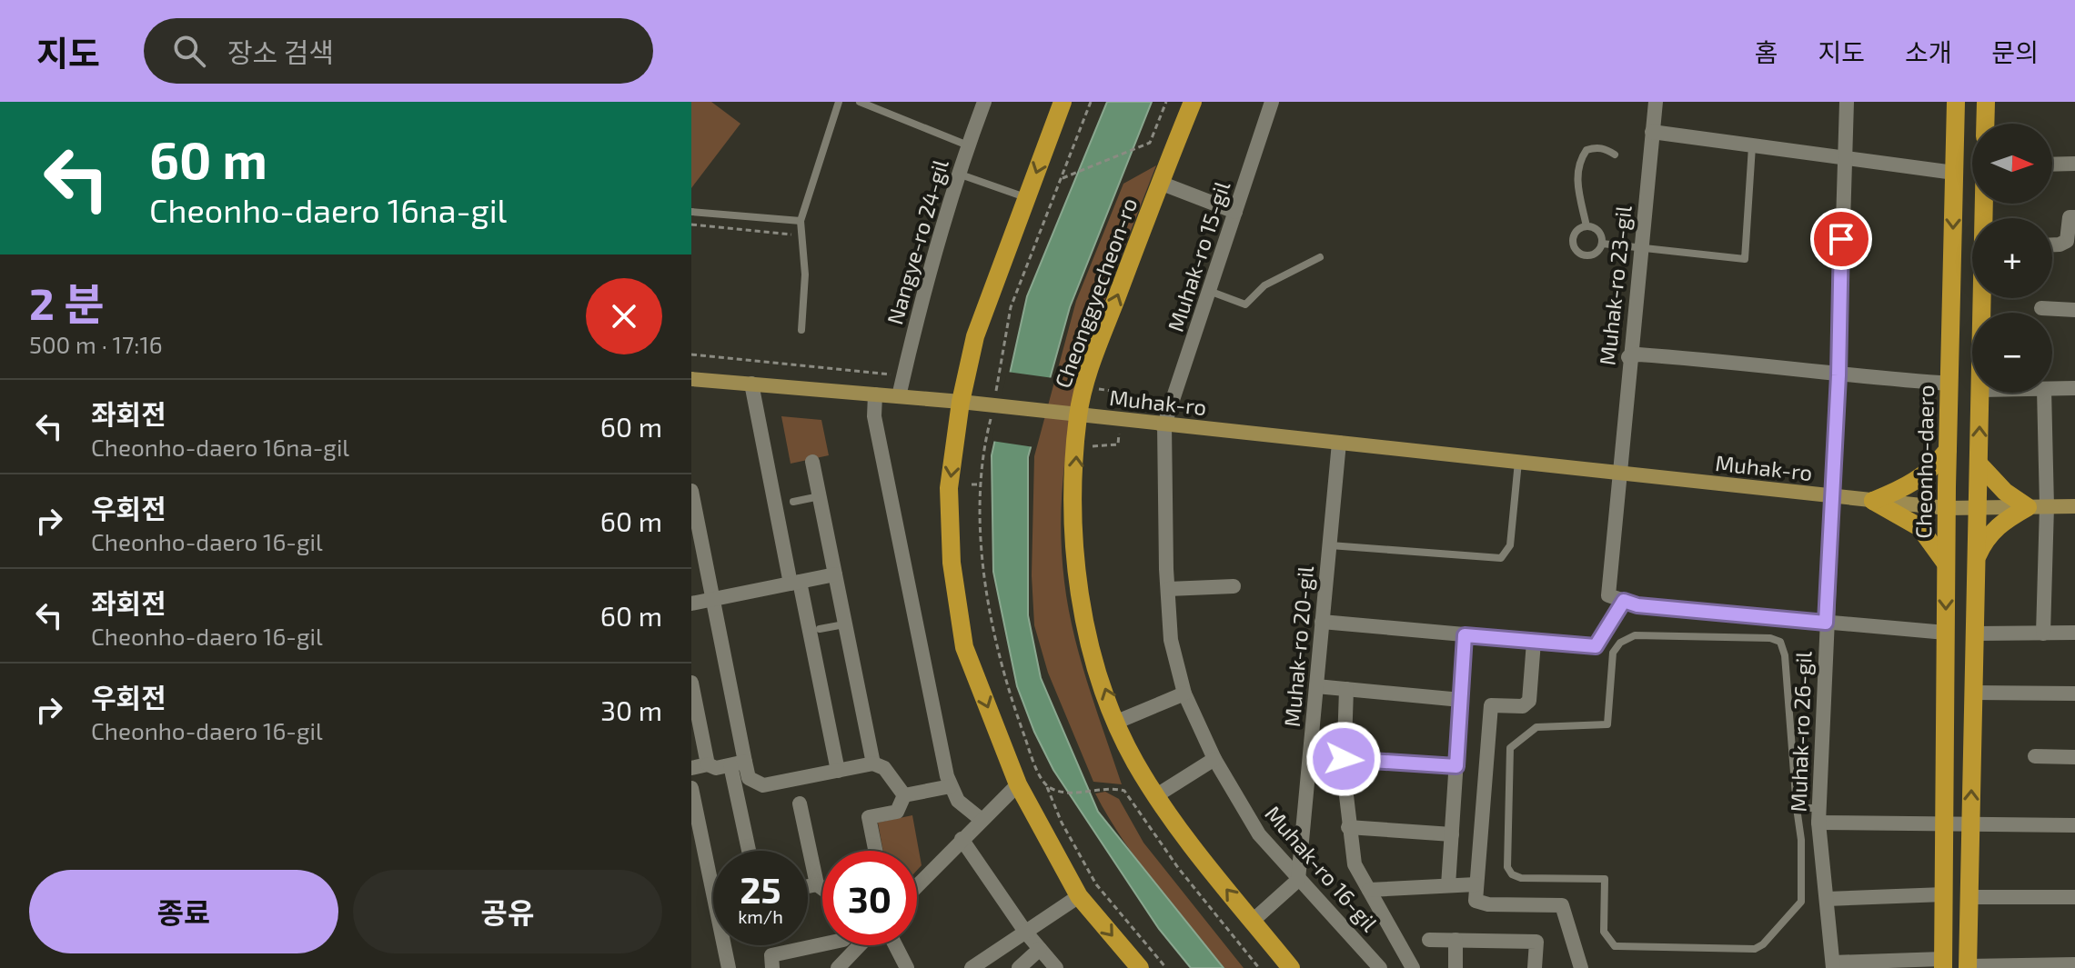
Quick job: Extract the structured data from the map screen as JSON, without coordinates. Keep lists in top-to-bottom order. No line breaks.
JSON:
{"streets":{"main road":["Cheonggyecheon-ro","Muhak-ro","Cheonho-daero"],"street":["Nangye-ro 24-gil","Muhak-ro 15-gil","Muhak-ro 23-gil","Muhak-ro 20-gil","Muhak-ro 26-gil","Muhak-ro 16-gil"]},"crossings":[["Nangye-ro 24-gil","Muhak-ro"],["Muhak-ro 15-gil","Muhak-ro"],["Muhak-ro 15-gil","Muhak-ro 16-gil"],["Muhak-ro 23-gil","Muhak-ro"],["Cheonggyecheon-ro","Muhak-ro"],["Muhak-ro","Cheonho-daero"],["Muhak-ro","Muhak-ro 20-gil"],["Muhak-ro","Muhak-ro 26-gil"],["Muhak-ro","Muhak-ro 16-gil"],["Muhak-ro 20-gil","Muhak-ro 16-gil"]],"north":"right","page":{"header":"지도","search":"장소 검색","nav":["홈","지도","소개","문의"],"turn":["60 m","Cheonho-daero 16na-gil"],"map_buttons":["+","−"],"heading":["2 분","500 m · 17:16"],"list":[{"name":"좌회전","note":"Cheonho-daero 16na-gil","value":"60 m"},{"name":"우회전","note":"Cheonho-daero 16-gil","value":"60 m"},{"name":"좌회전","note":"Cheonho-daero 16-gil","value":"60 m"},{"name":"우회전","note":"Cheonho-daero 16-gil","value":"30 m"}],"speed":"25 km/h","limit":"30","buttons":["종료","공유"]}}
